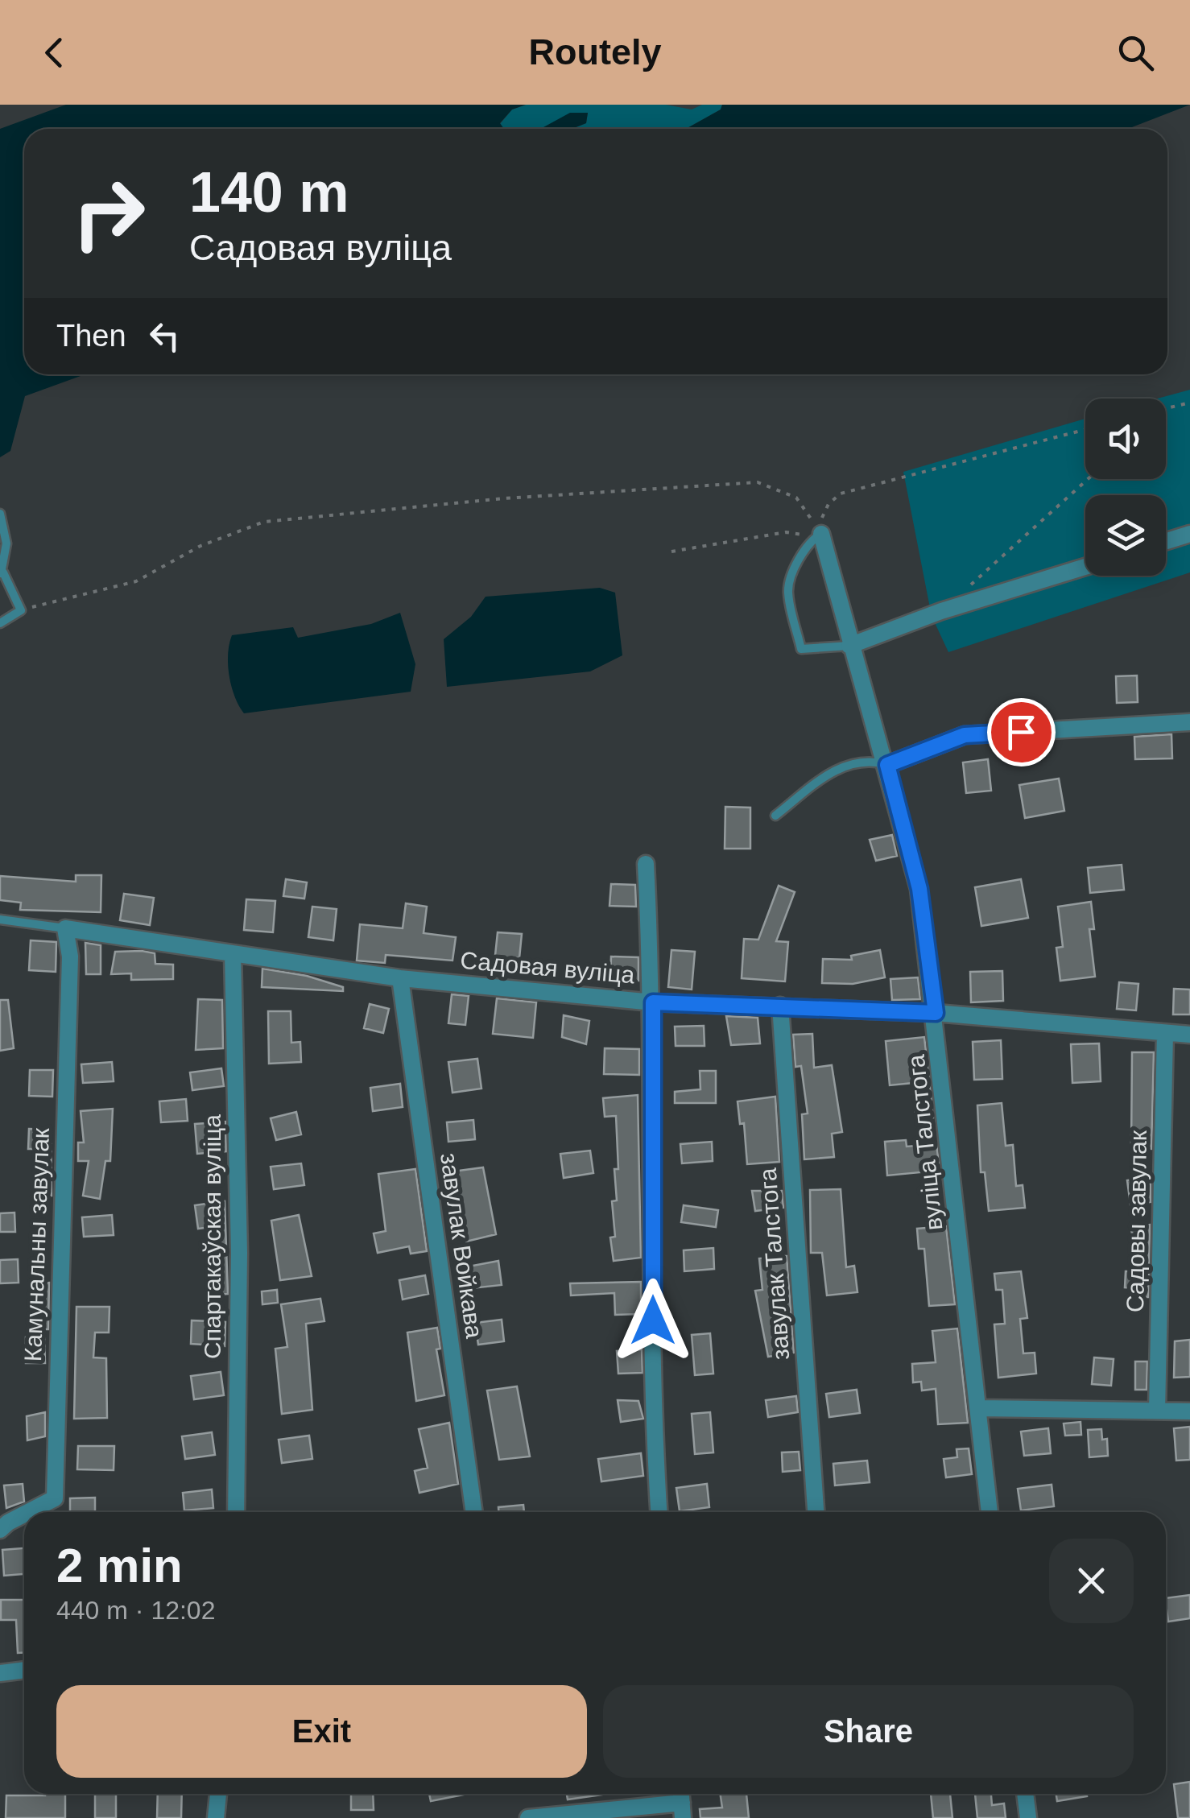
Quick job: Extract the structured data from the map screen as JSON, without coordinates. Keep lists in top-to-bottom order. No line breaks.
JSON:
{"streets":{"street":["Садовая вуліца","вуліца Талстога","Садовы завулак","Спартакаўская вуліца","Камунальны завулак","завулак Войкава","завулак Талстога"]},"crossings":[["Садовая вуліца","вуліца Талстога"],["Садовая вуліца","Садовы завулак"],["Садовая вуліца","Спартакаўская вуліца"],["Садовая вуліца","Камунальны завулак"],["Садовая вуліца","завулак Войкава"],["Садовая вуліца","завулак Талстога"]],"page":{"header":"Routely","turn":["140 m","Садовая вуліца"],"then":"Then","heading":["2 min","440 m · 12:02"],"buttons":["Exit","Share"]}}
